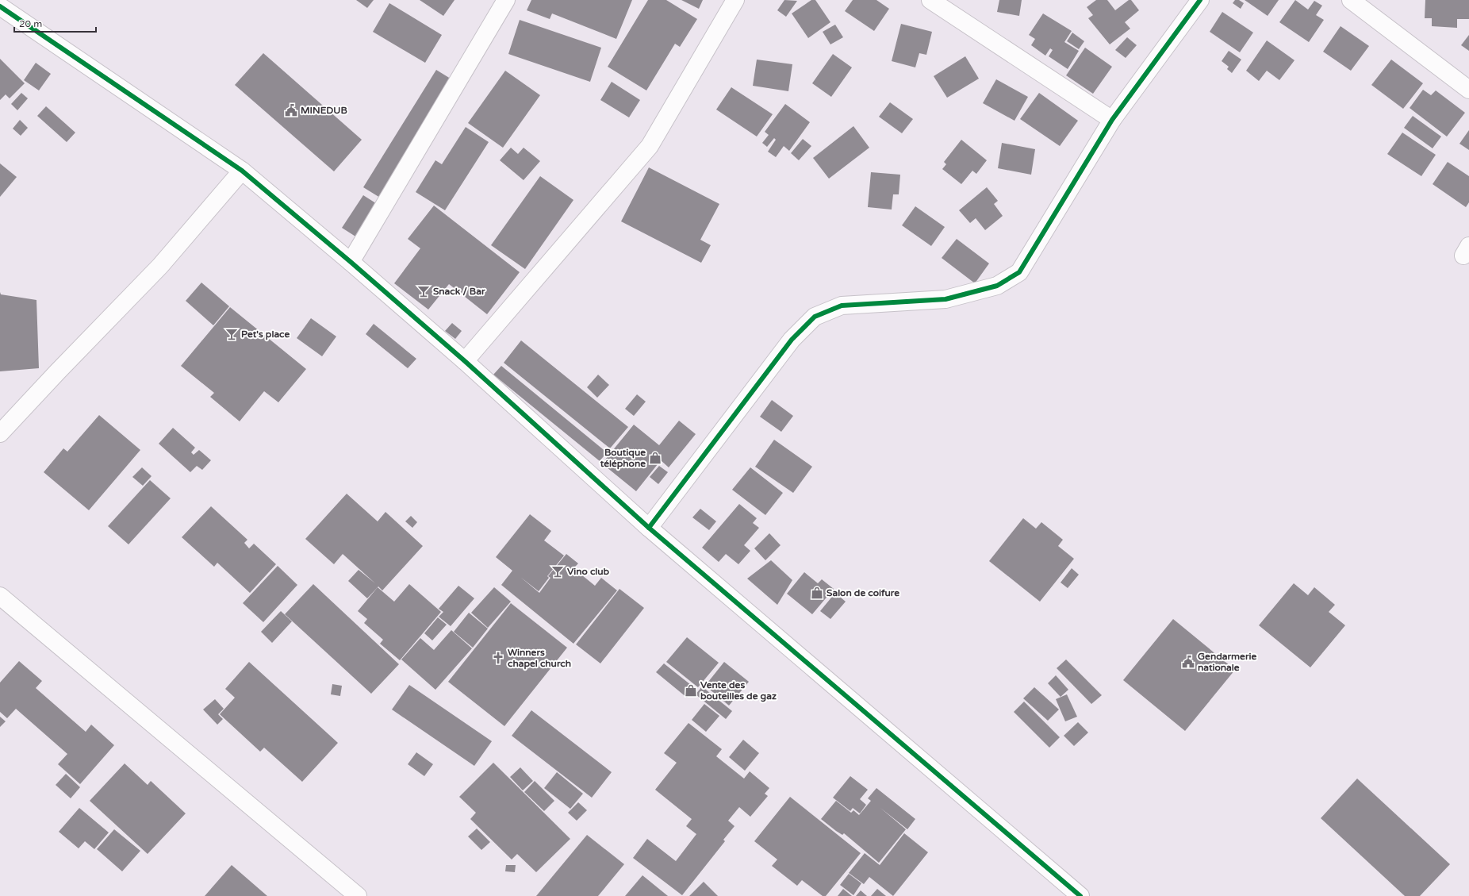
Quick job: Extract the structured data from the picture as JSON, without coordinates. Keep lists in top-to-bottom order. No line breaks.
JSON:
{"places":{"public building":["MINEDUB","Gendarmerie nationale"],"bar":["Snack / Bar","Pet's place","Vino club"],"shop":["Boutique téléphone","Salon de coifure","Vente des bouteilles de gaz"],"church":["Winners chapel church"]},"scale_bar":"20 m"}
